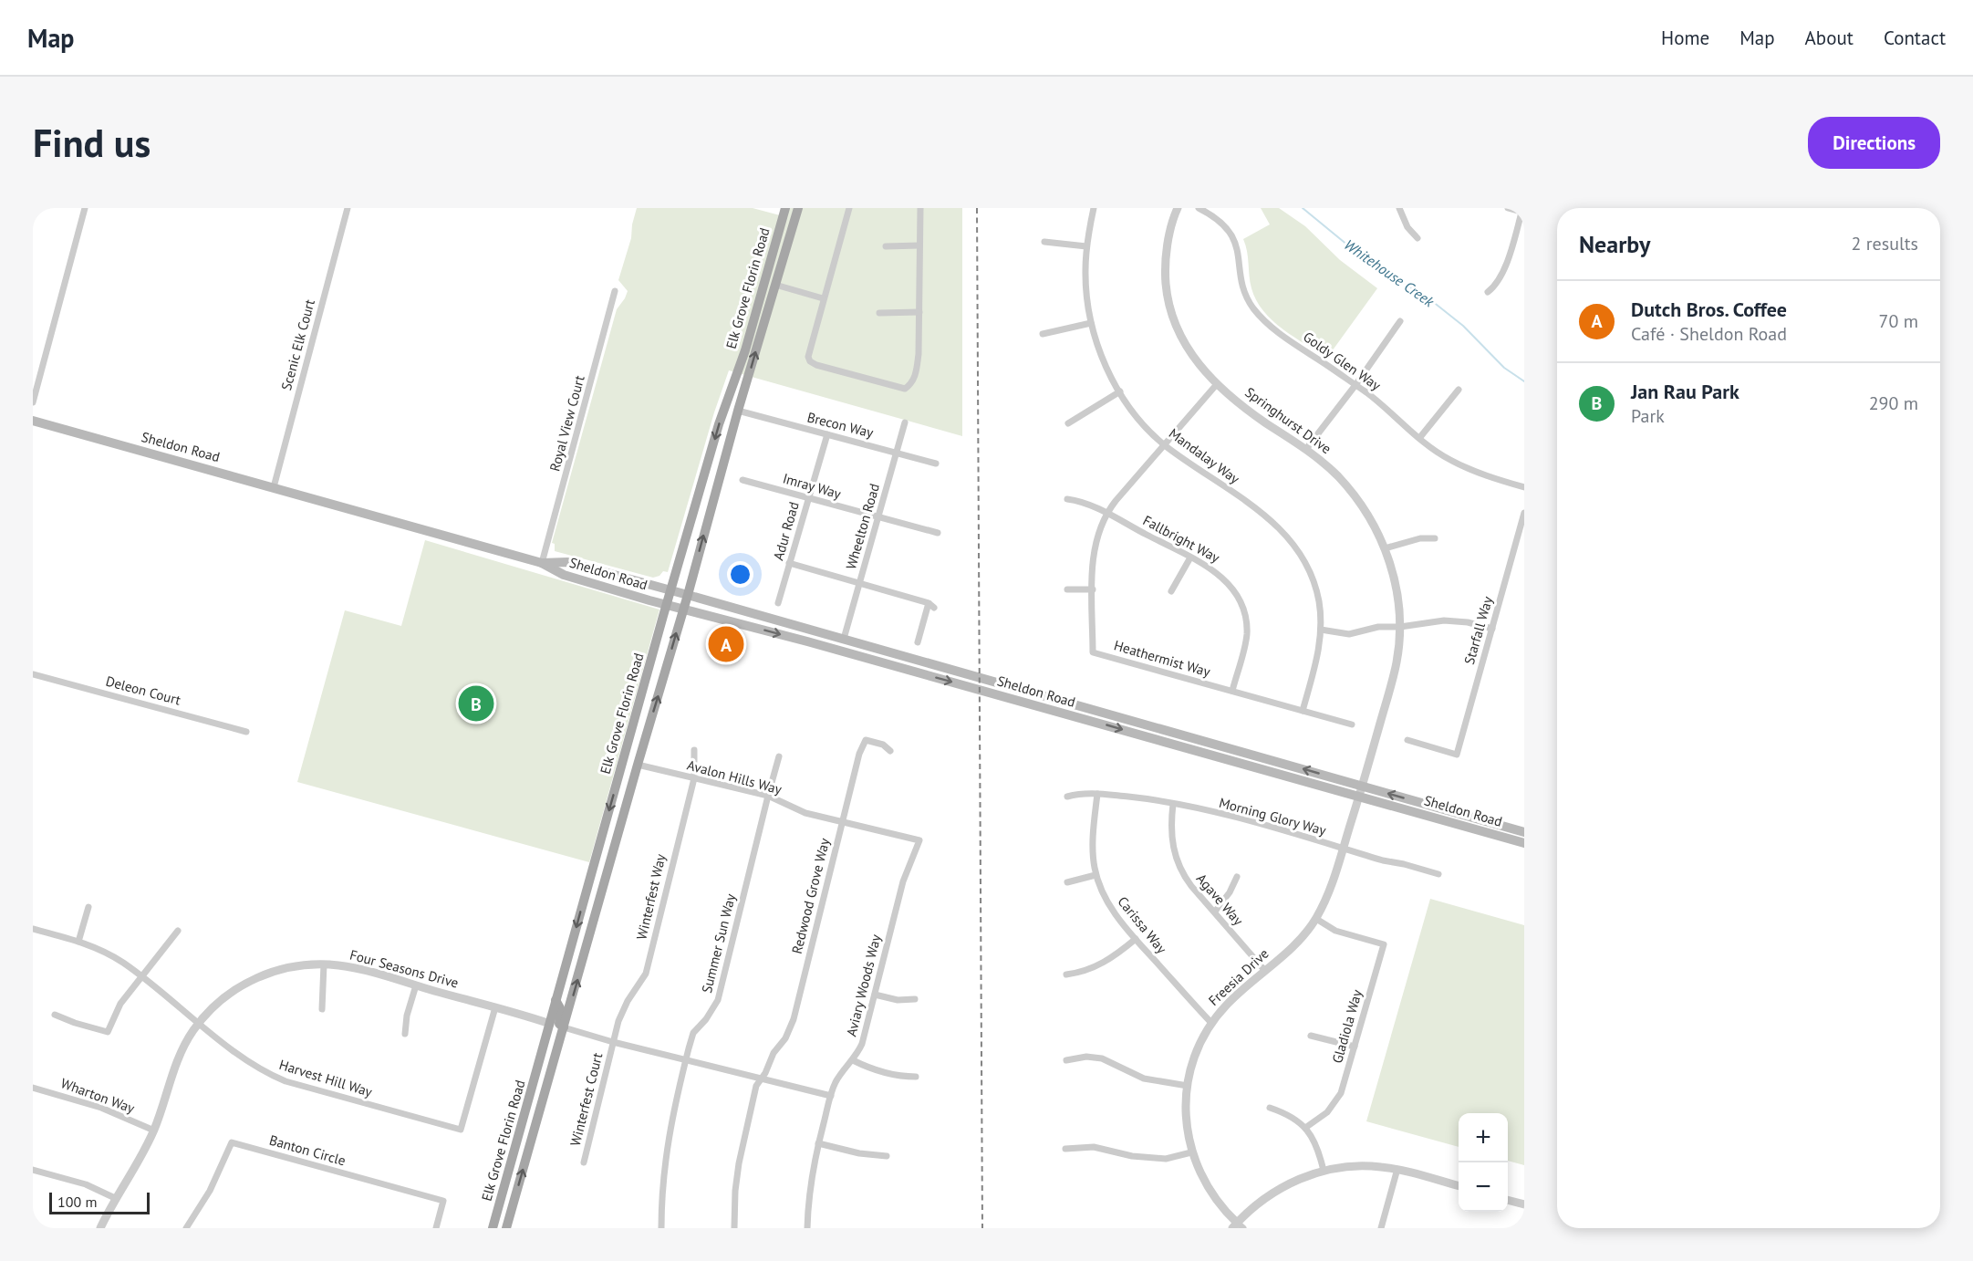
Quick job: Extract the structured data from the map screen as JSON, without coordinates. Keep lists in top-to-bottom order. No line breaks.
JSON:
{"streets":{"main road":["Elk Grove Florin Road","Sheldon Road"],"street":["Scenic Elk Court","Goldy Glen Way","Springhurst Drive","Royal View Court","Brecon Way","Mandalay Way","Imray Way","Wheelton Road","Adur Road","Fallbright Way","Starfall Way","Heathermist Way","Deleon Court","Avalon Hills Way","Morning Glory Way","Redwood Grove Way","Winterfest Way","Agave Way","Carissa Way","Summer Sun Way","Four Seasons Drive","Freesia Drive","Aviary Woods Way","Gladiola Way","Harvest Hill Way","Wharton Way","Winterfest Court","Banton Circle"]},"crossings":[["Elk Grove Florin Road","Brecon Way"],["Elk Grove Florin Road","Sheldon Road"],["Elk Grove Florin Road","Avalon Hills Way"],["Elk Grove Florin Road","Four Seasons Drive"],["Scenic Elk Court","Sheldon Road"],["Springhurst Drive","Sheldon Road"],["Springhurst Drive","Heathermist Way"],["Springhurst Drive","Freesia Drive"],["Royal View Court","Sheldon Road"],["Brecon Way","Wheelton Road"],["Brecon Way","Adur Road"],["Sheldon Road","Wheelton Road"],["Sheldon Road","Freesia Drive"],["Mandalay Way","Heathermist Way"],["Imray Way","Wheelton Road"],["Imray Way","Adur Road"],["Fallbright Way","Heathermist Way"],["Avalon Hills Way","Redwood Grove Way"],["Avalon Hills Way","Winterfest Way"],["Avalon Hills Way","Summer Sun Way"],["Avalon Hills Way","Aviary Woods Way"],["Morning Glory Way","Agave Way"],["Morning Glory Way","Carissa Way"],["Morning Glory Way","Freesia Drive"],["Winterfest Way","Winterfest Court"],["Agave Way","Freesia Drive"],["Carissa Way","Freesia Drive"],["Four Seasons Drive","Harvest Hill Way"],["Four Seasons Drive","Wharton Way"],["Freesia Drive","Gladiola Way"]],"water":["Whitehouse Creek"],"scale_bar":"100 m","page":{"header":"Map","nav":["Home","Map","About","Contact"],"buttons":"Directions","title":"Find us","heading":["Nearby","2 results"],"list":[{"mark":"A","name":"Dutch Bros. Coffee","note":"Café · Sheldon Road","value":"70 m"},{"mark":"B","name":"Jan Rau Park","note":"Park","value":"290 m"}],"pins":["A","B"],"map_buttons":["+","−"],"scale":"100 m"}}
